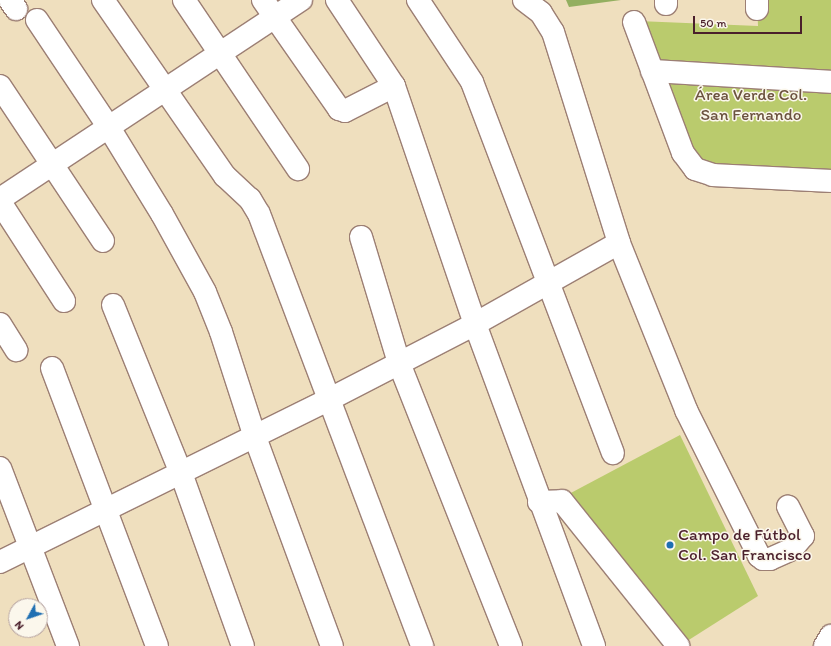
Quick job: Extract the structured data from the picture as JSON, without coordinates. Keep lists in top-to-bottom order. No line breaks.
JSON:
{"parks":["Área Verde Col. San Fernando"],"places":["Campo de Fútbol Col. San Francisco"],"scale_bar":"50 m","north":"bottom left"}
